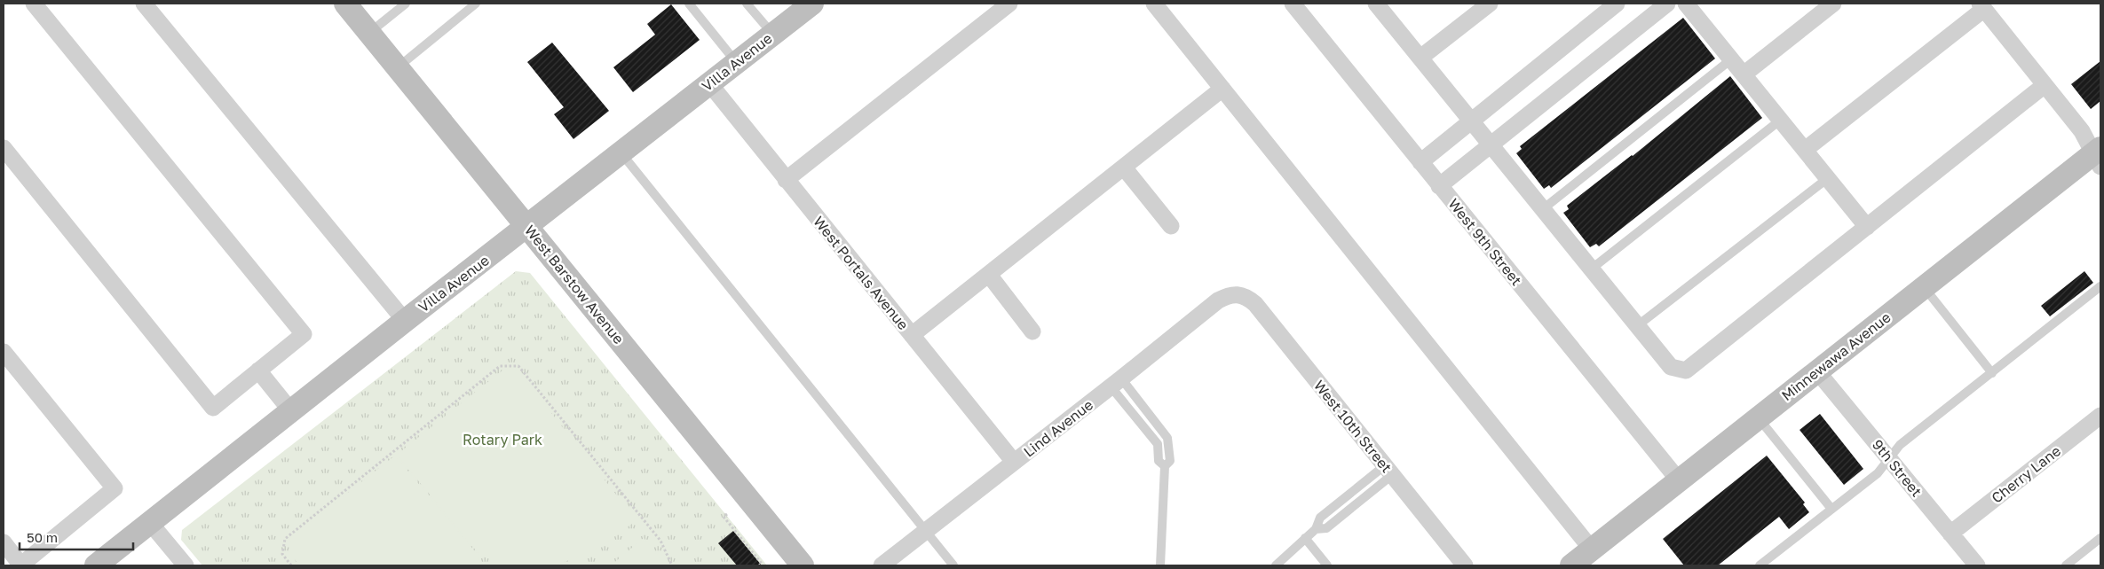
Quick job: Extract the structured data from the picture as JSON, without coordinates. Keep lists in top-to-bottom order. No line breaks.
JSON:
{"streets":{"main road":["Villa Avenue","West Barstow Avenue","Minnewawa Avenue"],"street":["West 9th Street","West Portals Avenue","West 10th Street","Lind Avenue","9th Street","Cherry Lane"]},"crossings":[["Villa Avenue","West Portals Avenue"],["Villa Avenue","West Barstow Avenue"],["West 9th Street","Minnewawa Avenue"],["West Portals Avenue","Lind Avenue"],["Minnewawa Avenue","9th Street"],["West 10th Street","Lind Avenue"],["9th Street","Cherry Lane"]],"parks":["Rotary Park"],"scale_bar":"50 m"}
